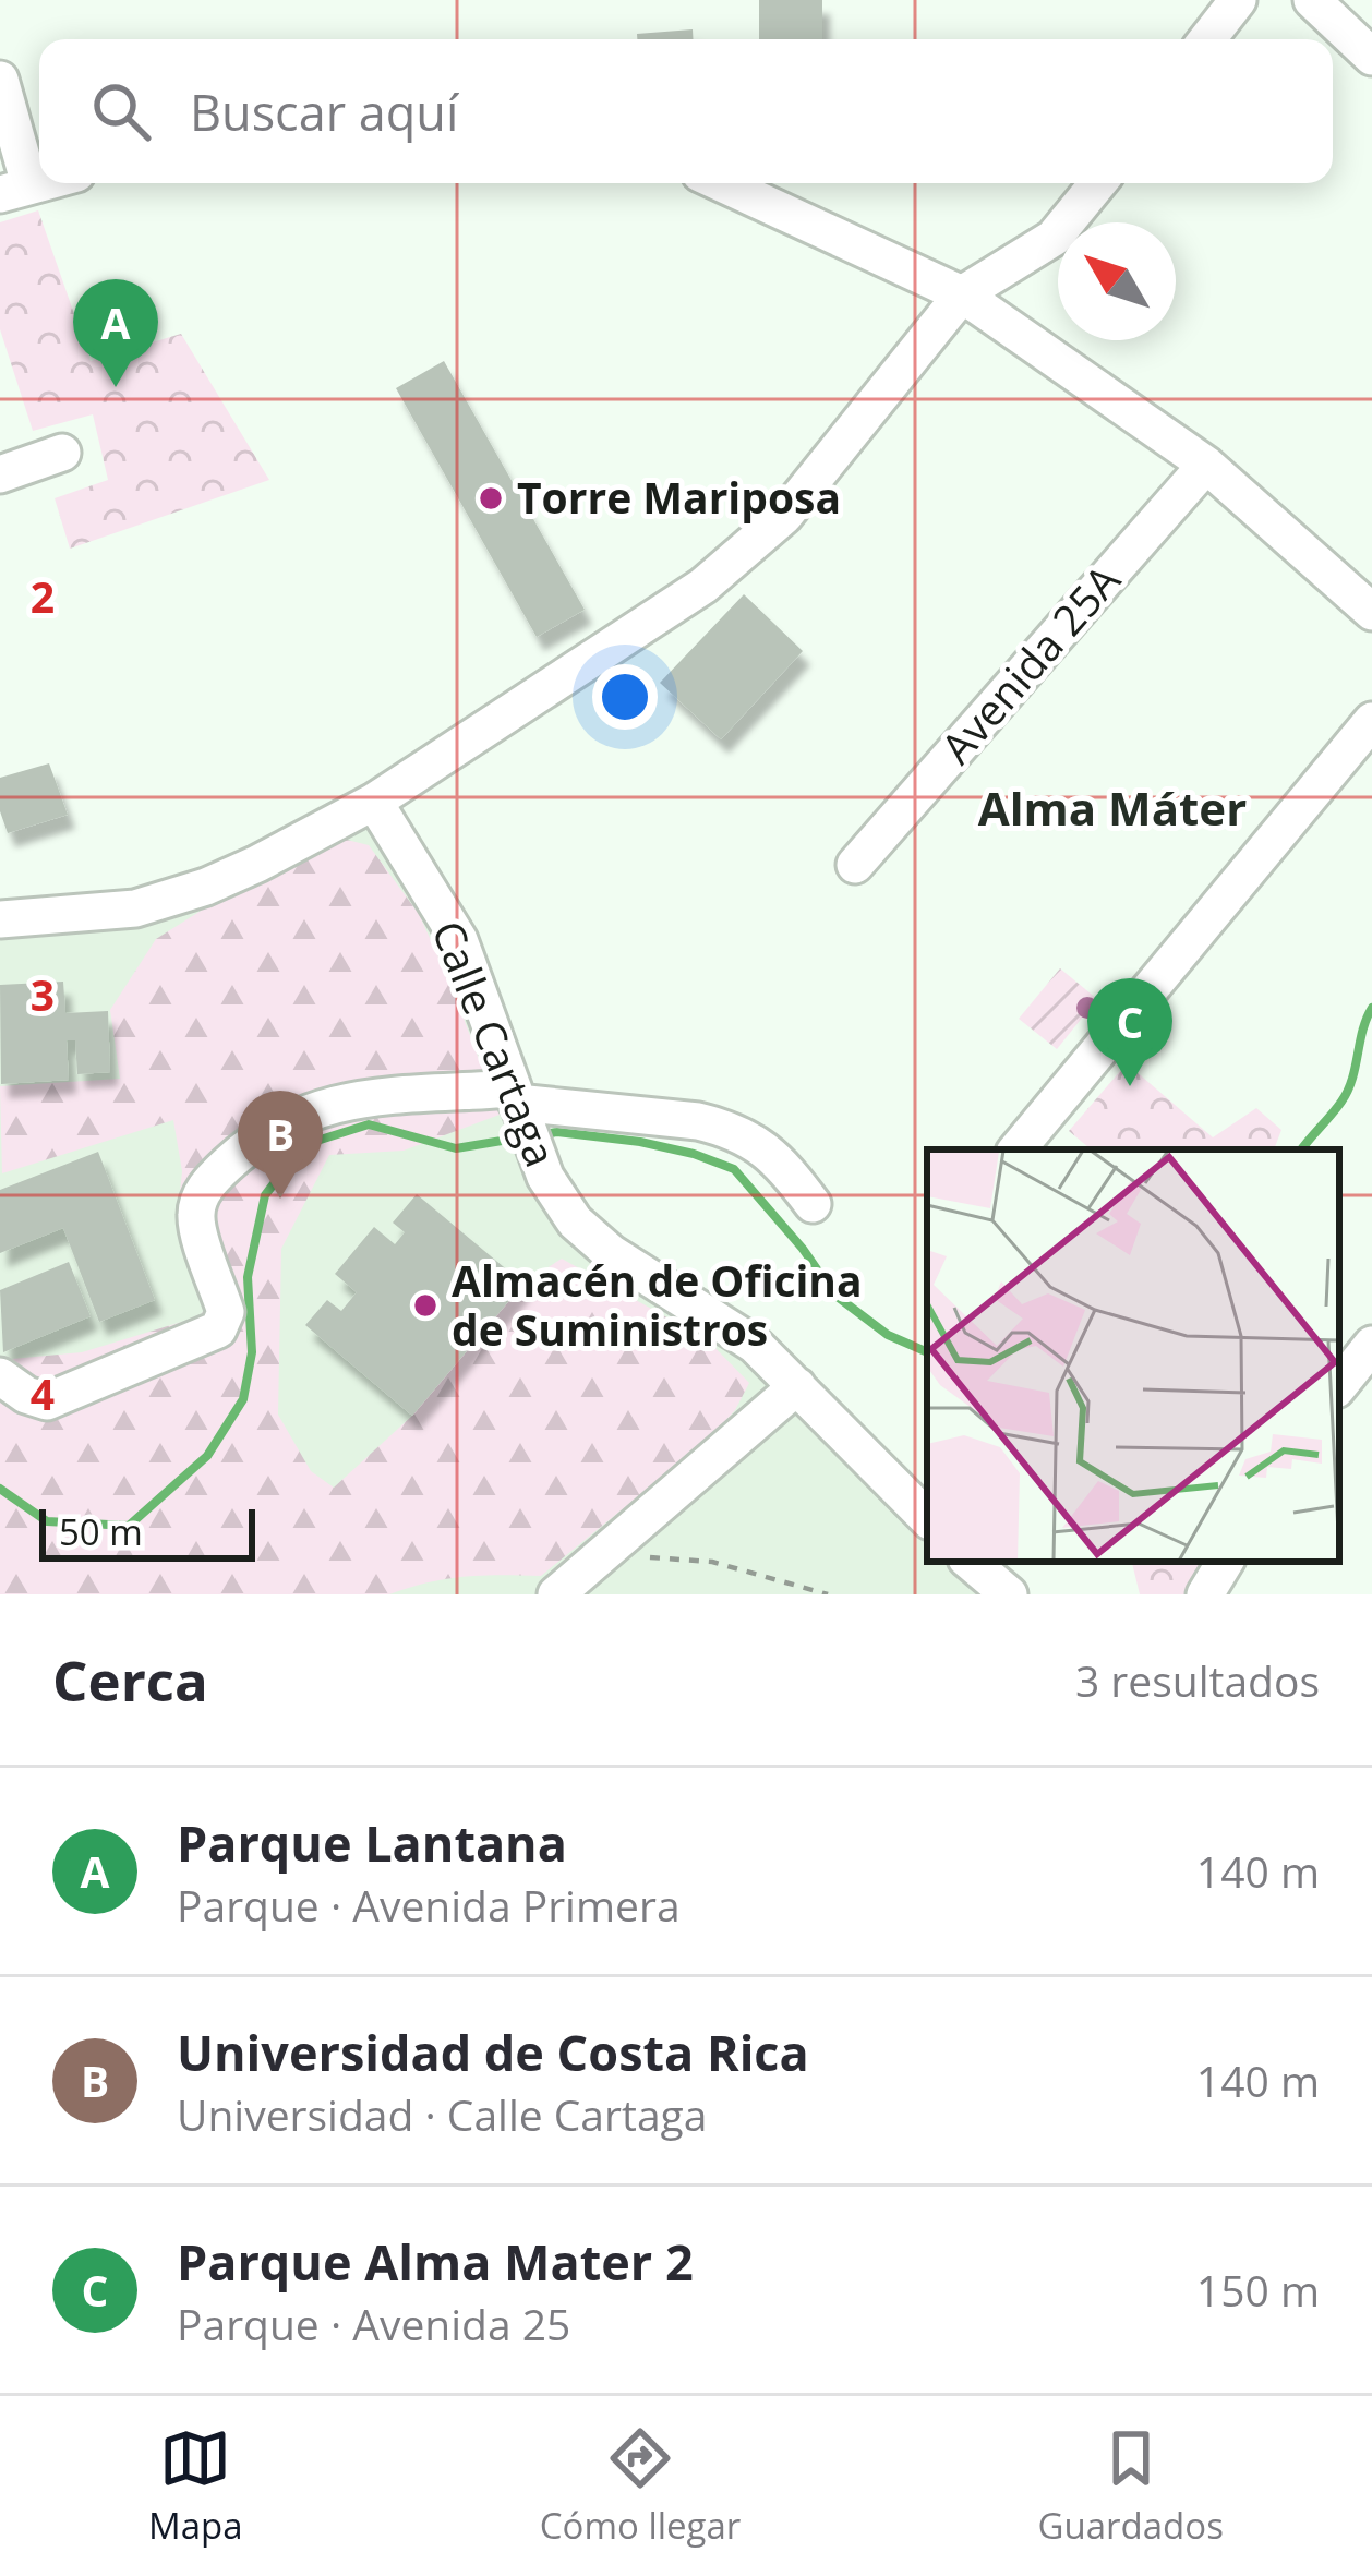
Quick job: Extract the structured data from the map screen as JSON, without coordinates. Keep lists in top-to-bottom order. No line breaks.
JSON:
{"streets":{"street":["Avenida 25A","Calle Cartaga"]},"districts":["Alma Máter"],"places":["Torre Mariposa","Almacén de Oficina de Suministros"],"scale_bar":"50 m","north":"top left","page":{"search":"Buscar aquí","pins":["A","C","B"],"scale":"50 m","heading":["Cerca","3 resultados"],"list":[{"mark":"A","name":"Parque Lantana","note":"Parque · Avenida Primera","value":"140 m"},{"mark":"B","name":"Universidad de Costa Rica","note":"Universidad · Calle Cartaga","value":"140 m"},{"mark":"C","name":"Parque Alma Mater 2","note":"Parque · Avenida 25","value":"150 m"}],"nav":["Mapa","Cómo llegar","Guardados"]},"grid":{"rows":["2","3","4"]}}
